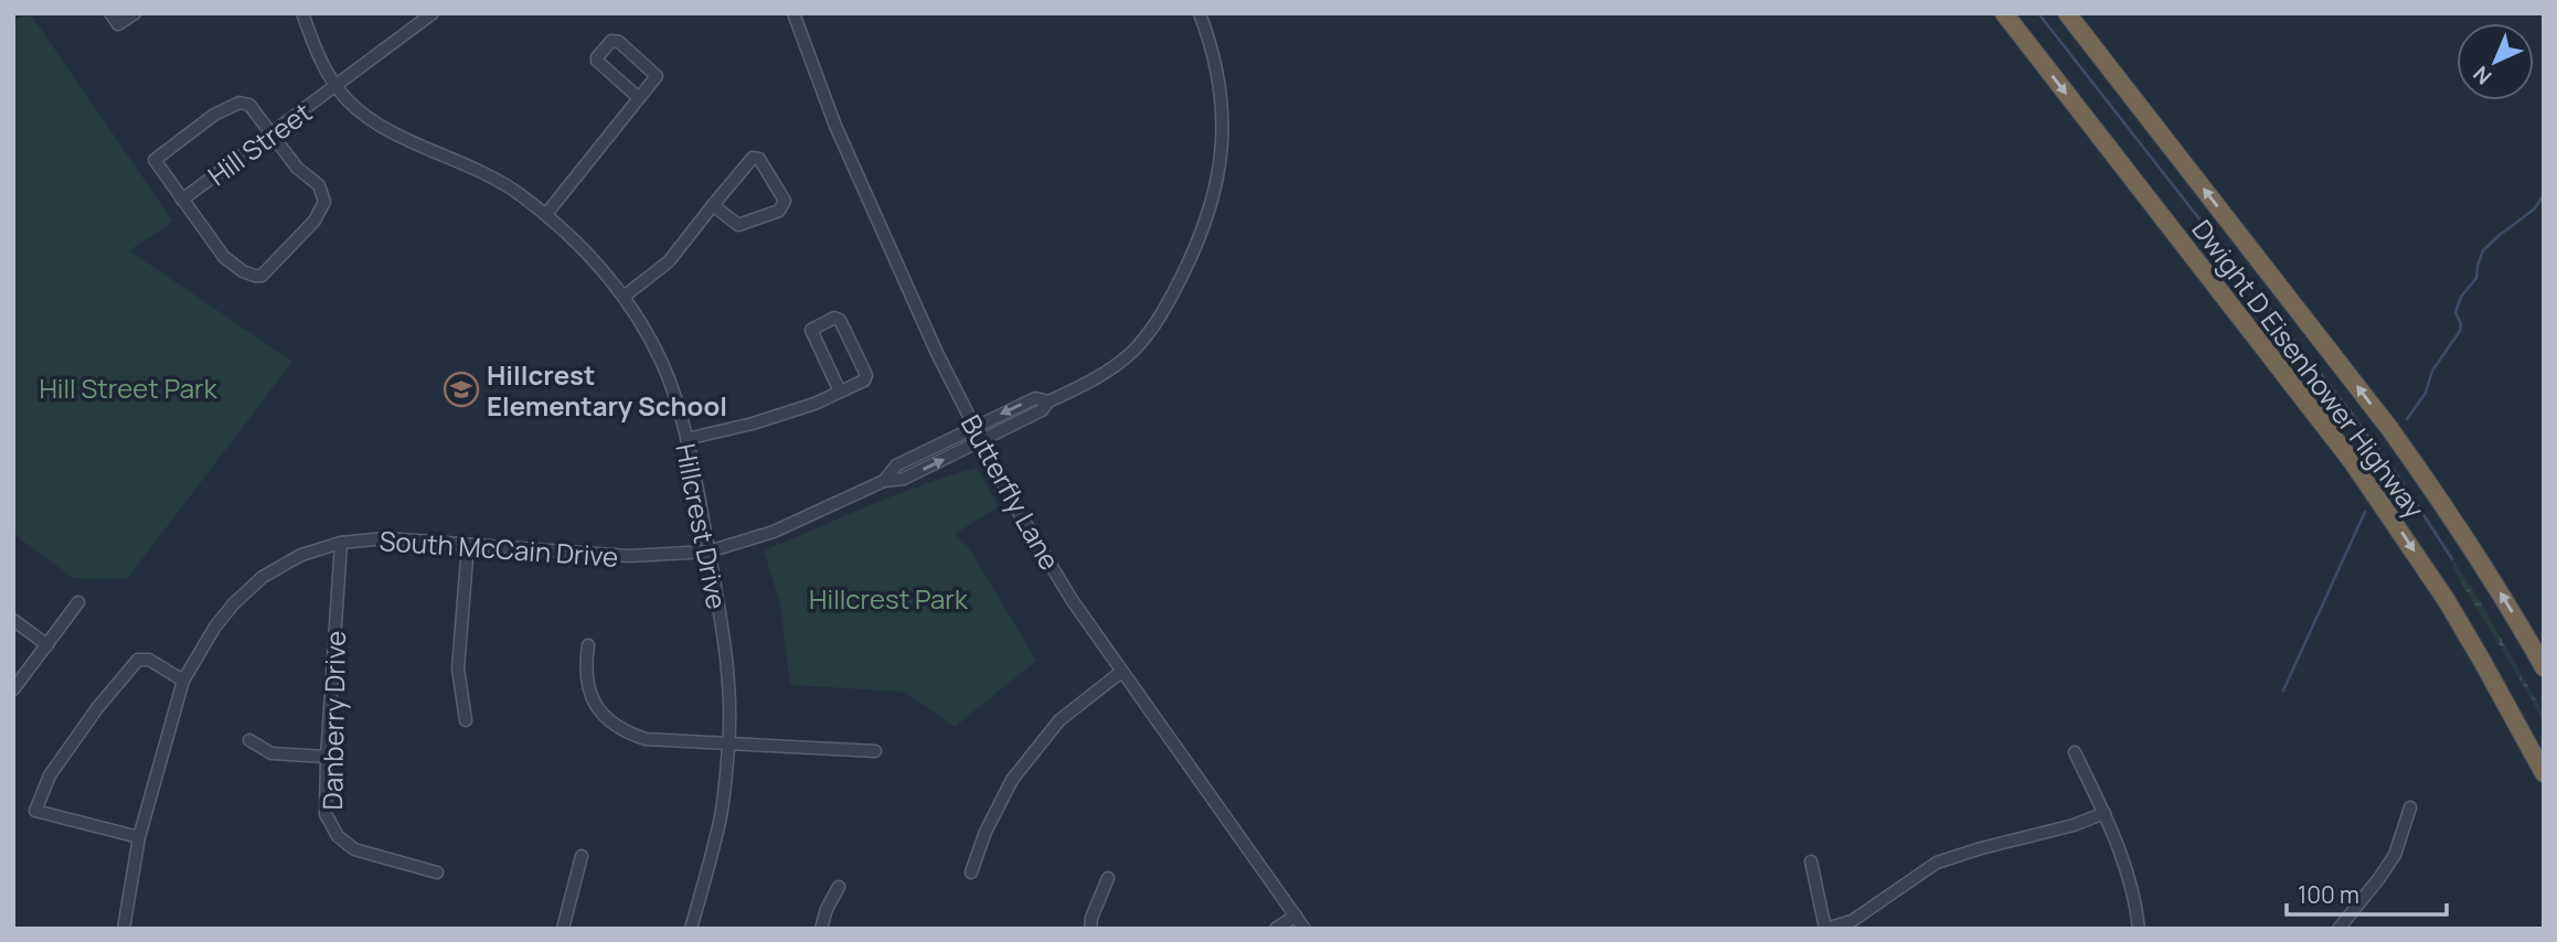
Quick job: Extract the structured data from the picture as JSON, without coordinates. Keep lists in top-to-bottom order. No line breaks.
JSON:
{"streets":{"highway":["Dwight D Eisenhower Highway"],"street":["Hill Street","Butterfly Lane","Hillcrest Drive","South McCain Drive","Danberry Drive"]},"crossings":[["Hill Street","Hillcrest Drive"],["Butterfly Lane","South McCain Drive"],["Hillcrest Drive","South McCain Drive"],["South McCain Drive","Danberry Drive"]],"parks":["Hill Street Park","Hillcrest Park"],"places":{"school or university":["Hillcrest Elementary School"]},"scale_bar":"100 m","north":"bottom left"}
